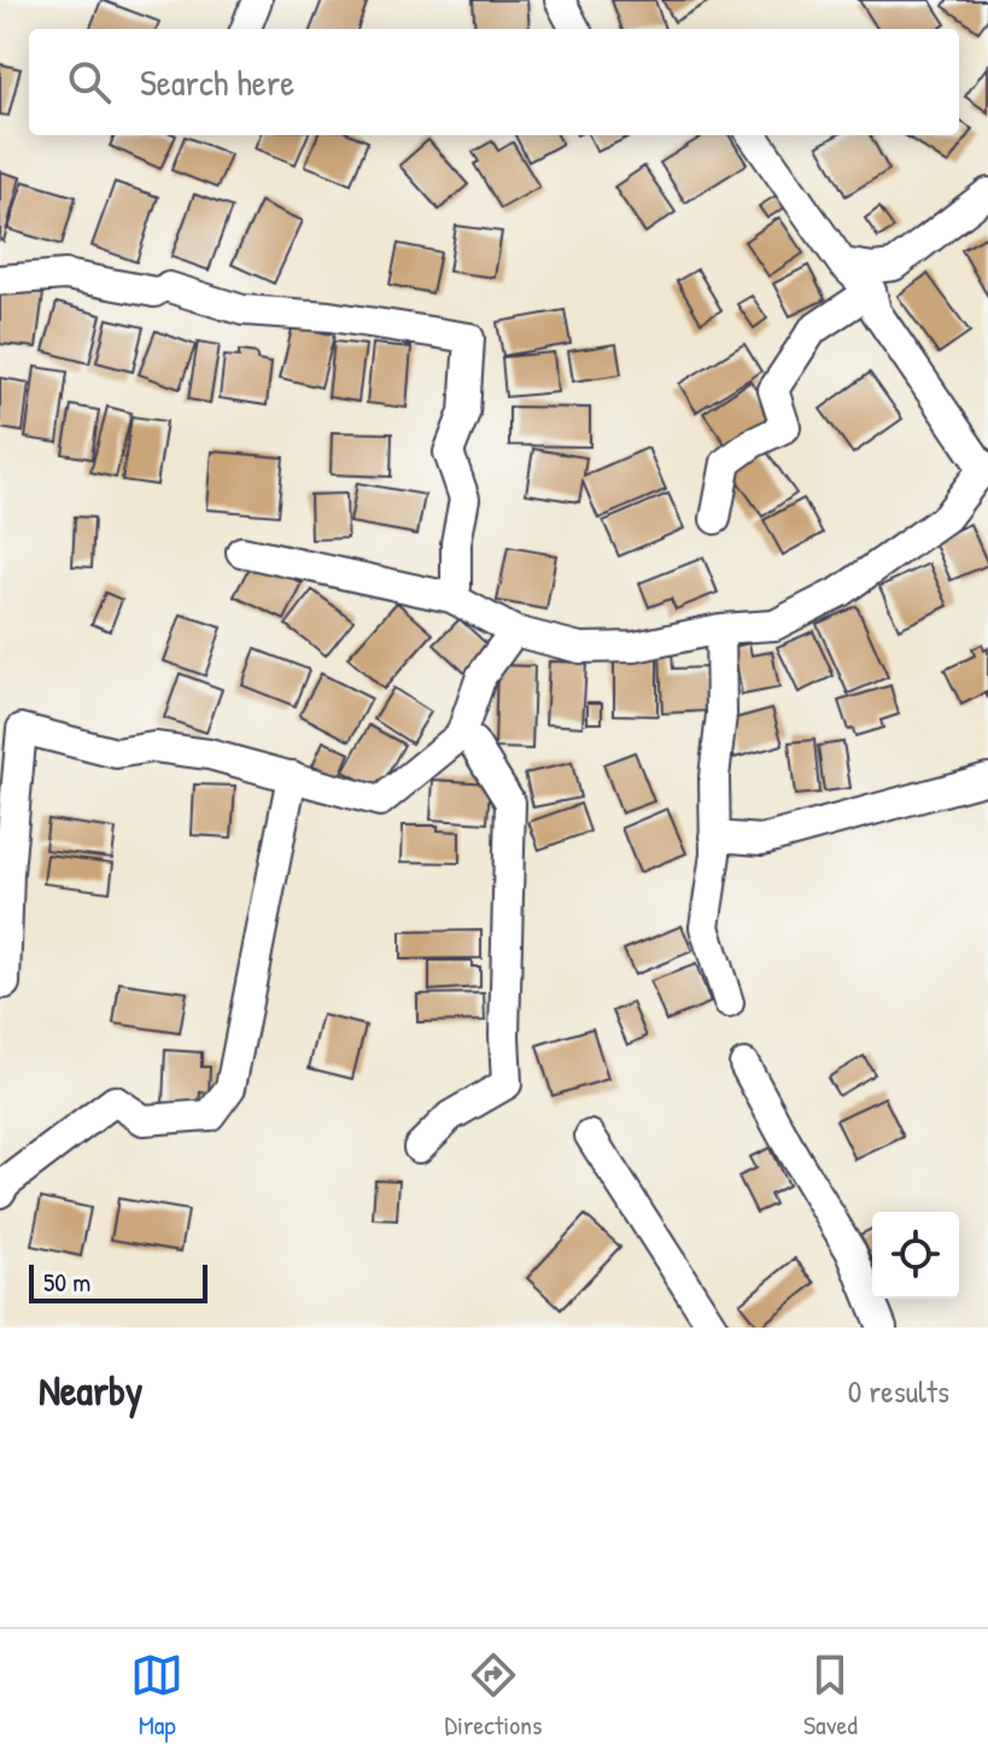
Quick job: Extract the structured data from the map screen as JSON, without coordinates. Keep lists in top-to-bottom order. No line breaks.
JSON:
{"scale_bar":"50 m","page":{"search":"Search here","scale":"50 m","heading":["Nearby","0 results"],"nav":["Map","Directions","Saved"]}}
